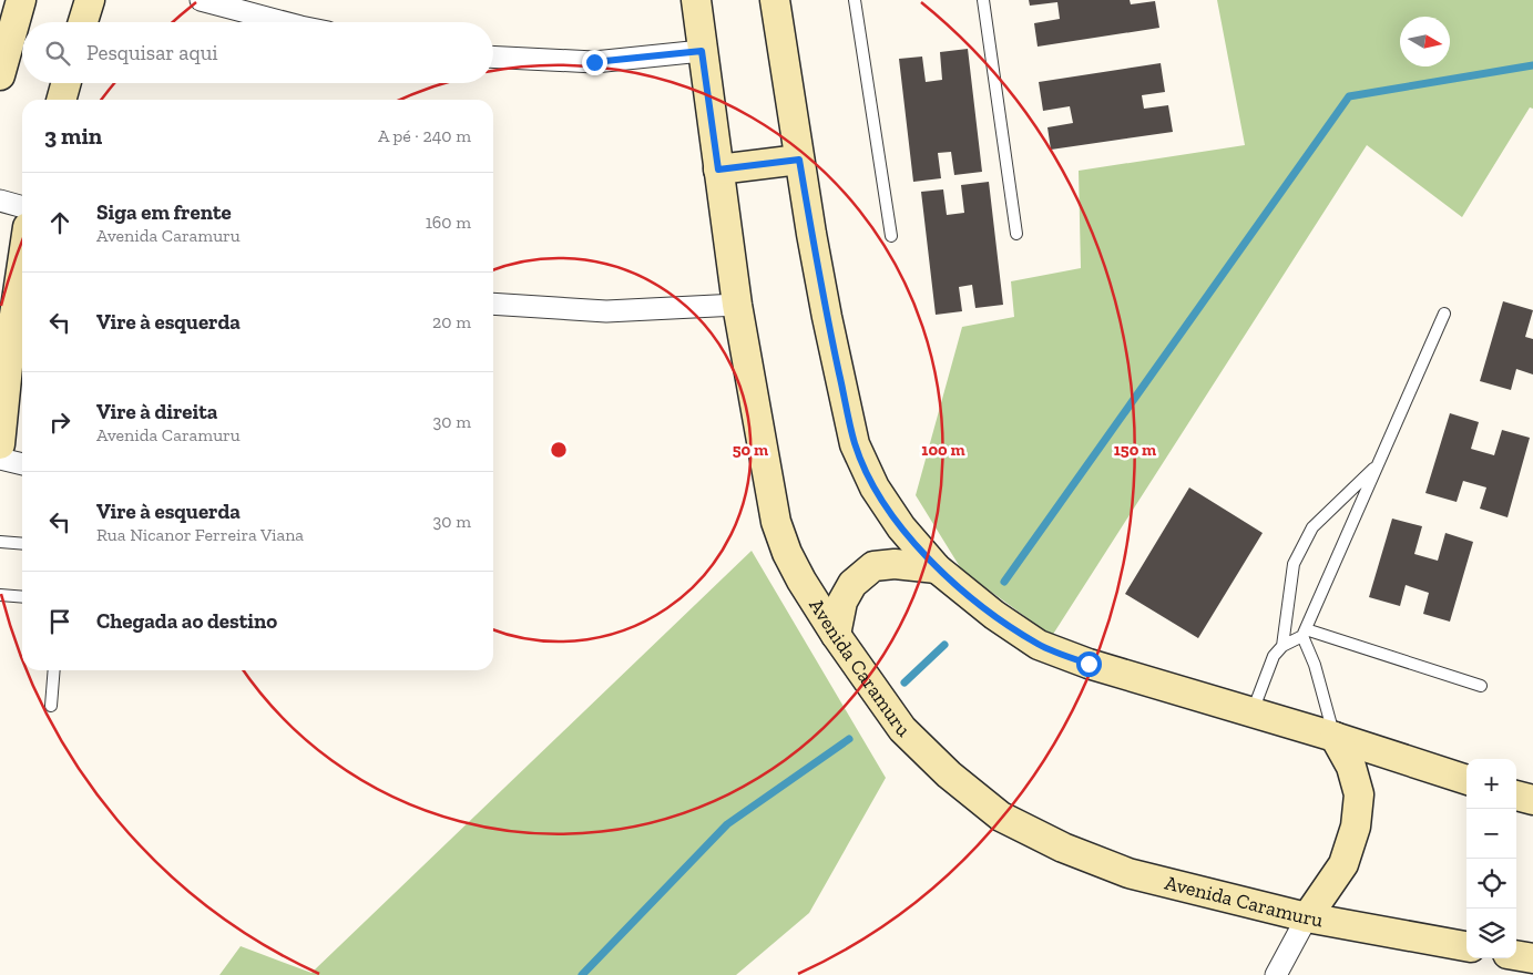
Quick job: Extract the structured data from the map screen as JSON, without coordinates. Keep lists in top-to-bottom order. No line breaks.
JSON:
{"streets":{"main road":["Avenida Caramuru"]},"north":"right","page":{"search":"Pesquisar aqui","heading":["3 min","A pé · 240 m"],"list":[["Siga em frente","Avenida Caramuru","160 m"],["Vire à esquerda","20 m"],["Vire à direita","Avenida Caramuru","30 m"],["Vire à esquerda","Rua Nicanor Ferreira Viana","30 m"],"Chegada ao destino"],"map_buttons":["+","−"]},"rings":["50 m","100 m","150 m"]}
